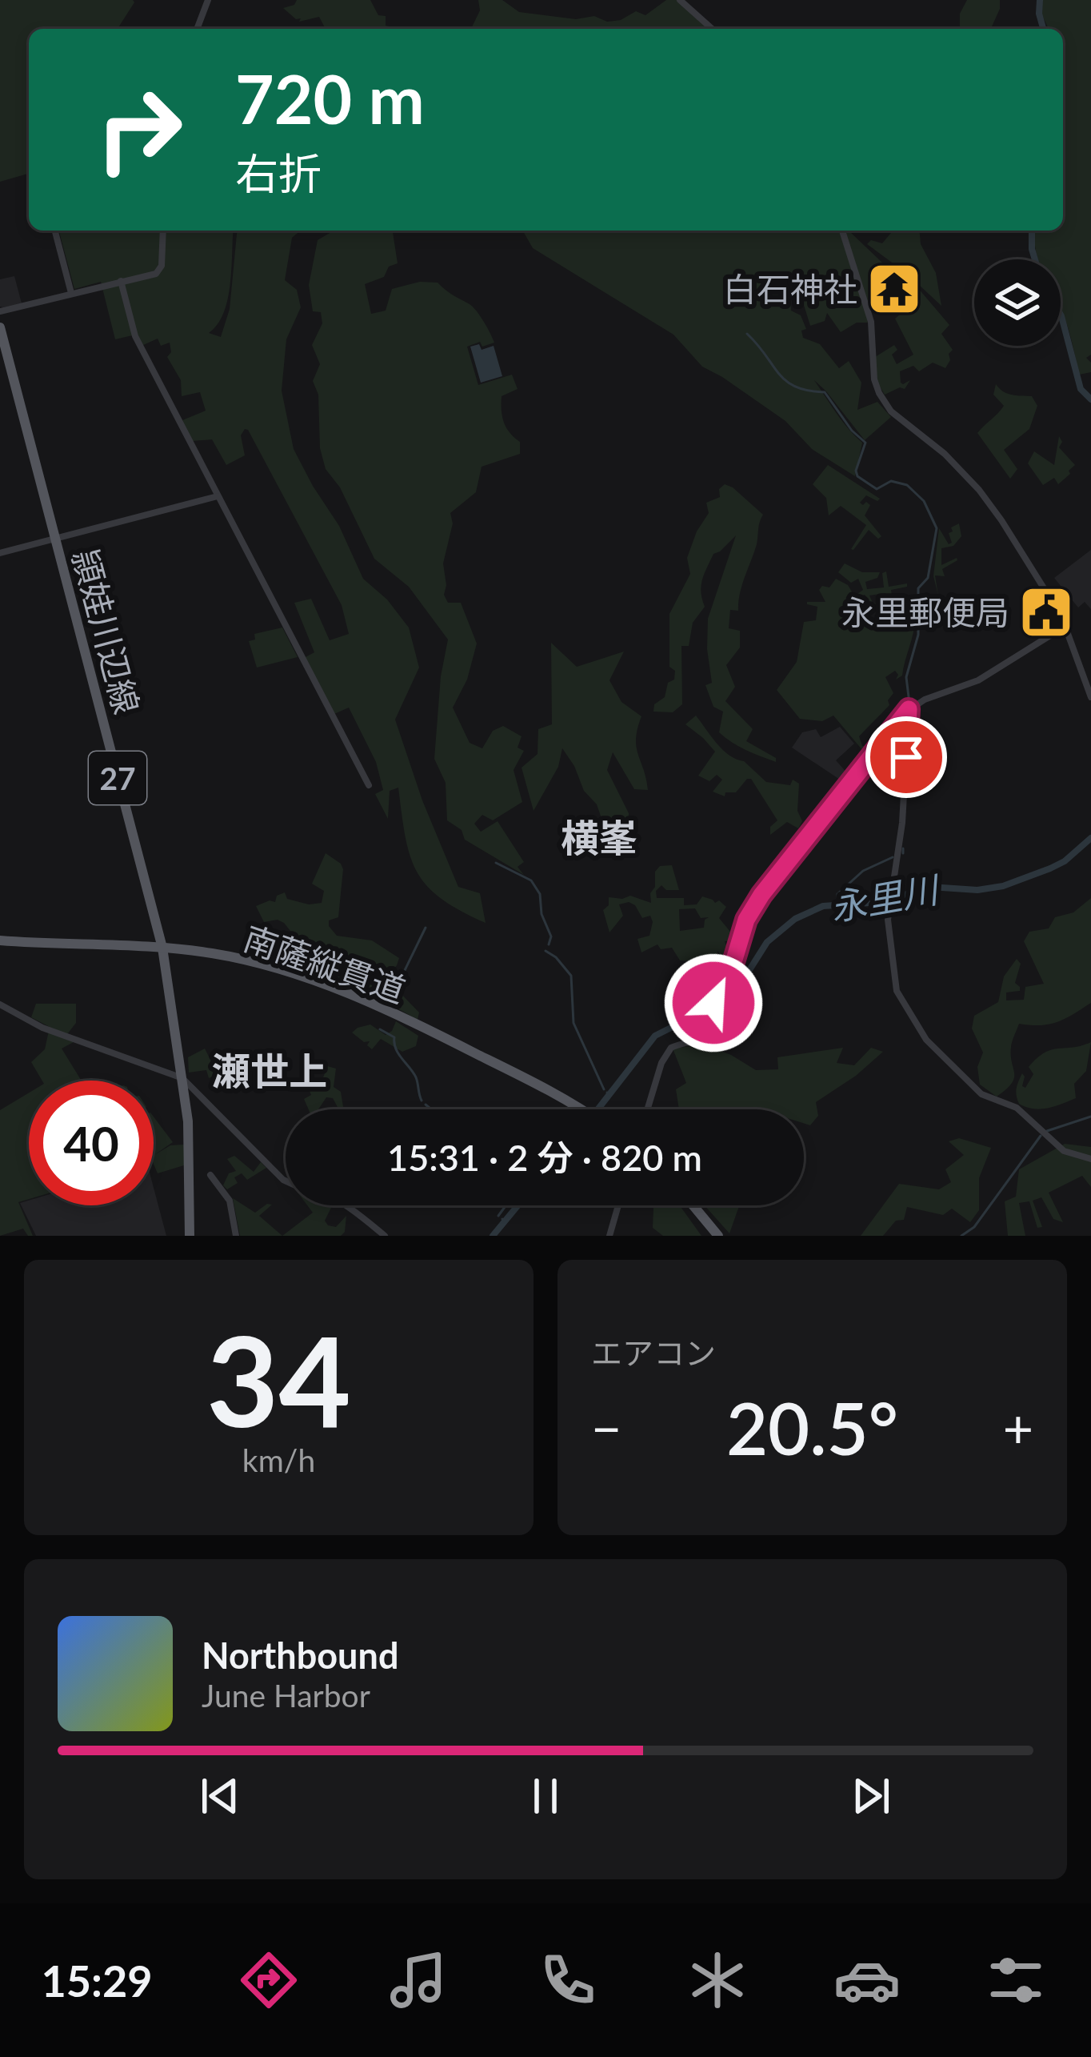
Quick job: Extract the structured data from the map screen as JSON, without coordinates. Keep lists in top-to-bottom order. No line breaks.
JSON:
{"streets":{"main road":["頴娃川辺線","27","南薩縦貫道"]},"crossings":[["頴娃川辺線","南薩縦貫道"]],"districts":["横峯","瀬世上"],"water":["永里川"],"places":{"temple":["白石神社"],"public building":["永里郵便局"]},"page":{"turn":["720 m","右折"],"limit":"40","trip":"15:31 · 2 分 · 820 m","tile":[["34","km/h"],"エアコン"],"heat":["−","20.5°","+"],"song":["Northbound","June Harbor"],"tabs":"15:29"}}
